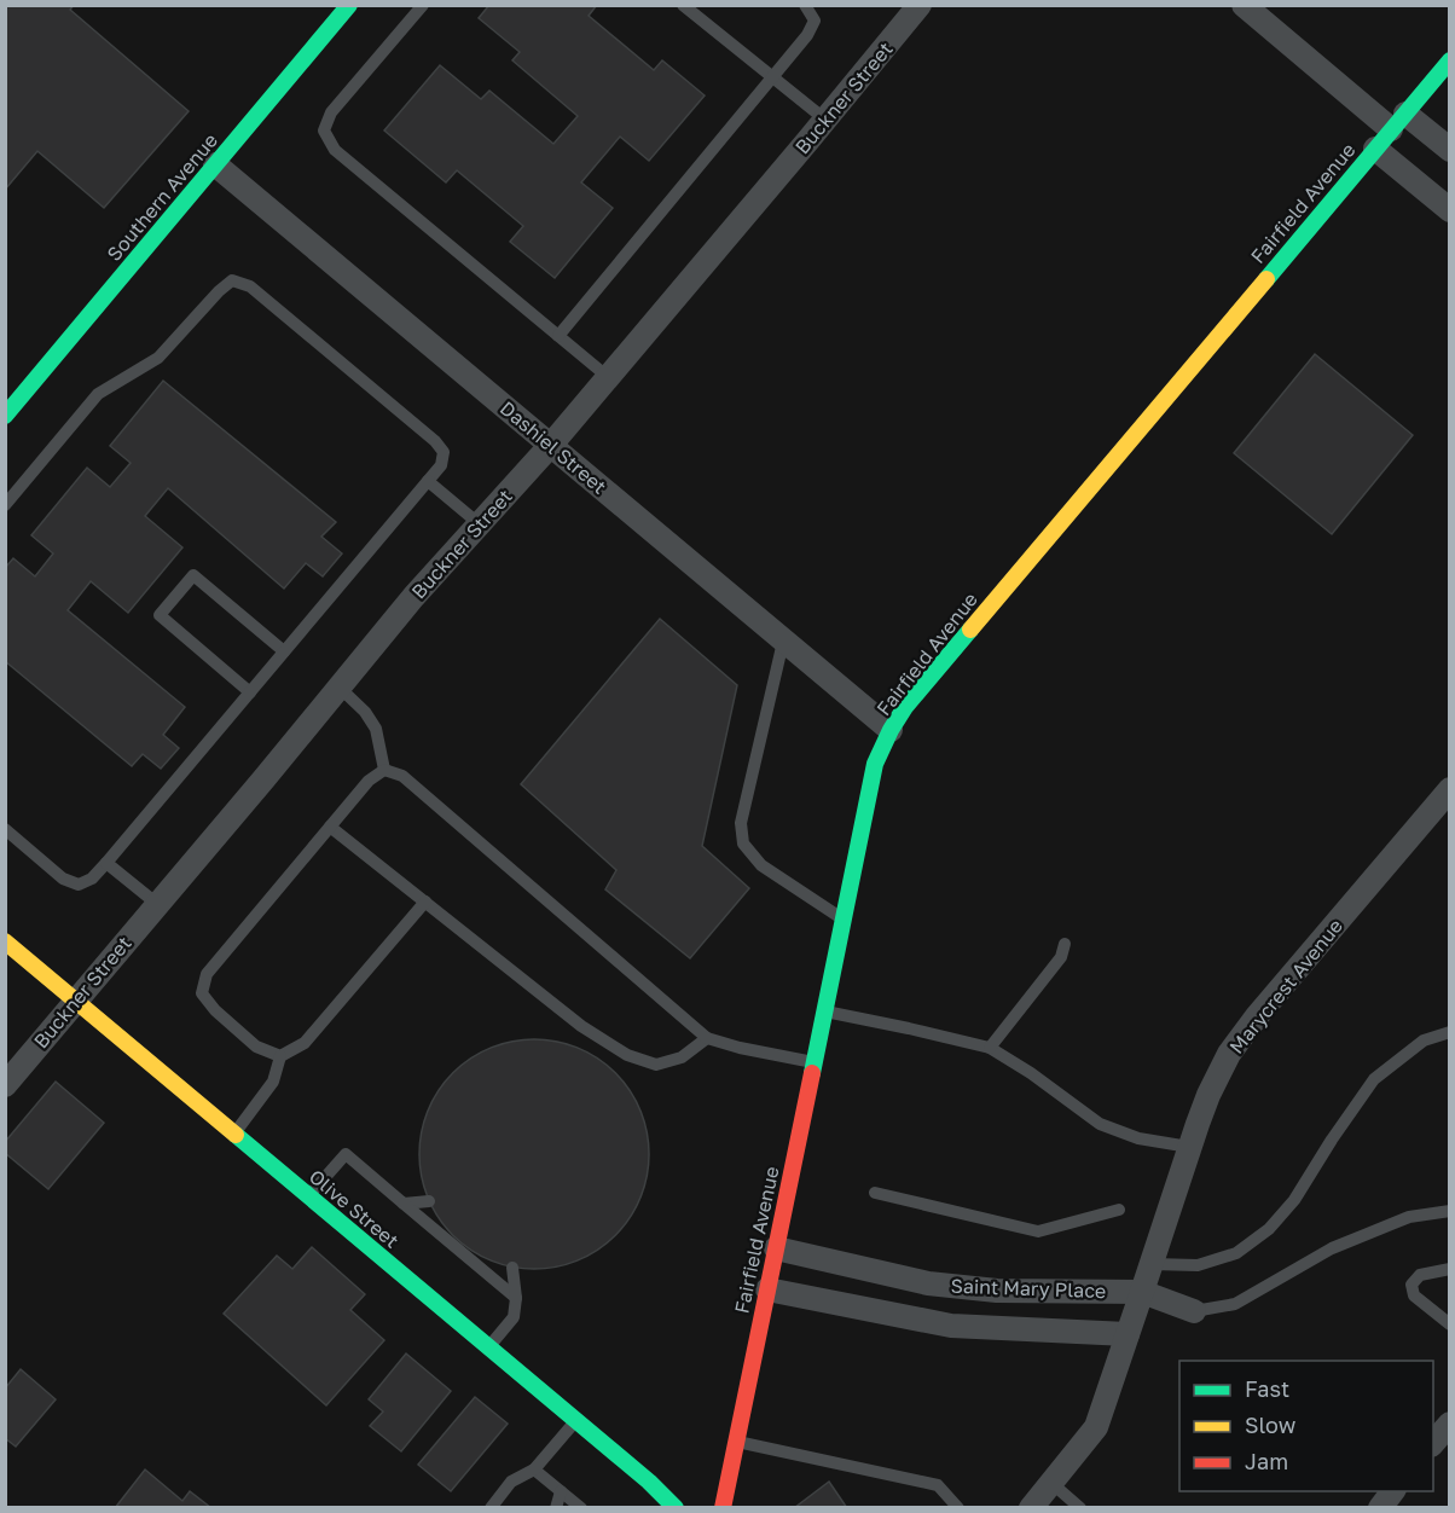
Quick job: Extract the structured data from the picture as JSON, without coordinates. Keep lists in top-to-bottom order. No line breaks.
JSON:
{"streets":{"street":["Buckner Street","Southern Avenue","Fairfield Avenue","Dashiel Street","Marycrest Avenue","Olive Street","Saint Mary Place"]},"crossings":[["Buckner Street","Dashiel Street"],["Buckner Street","Olive Street"],["Southern Avenue","Dashiel Street"],["Fairfield Avenue","Dashiel Street"],["Fairfield Avenue","Saint Mary Place"],["Marycrest Avenue","Saint Mary Place"]],"legend":["Fast","Slow","Jam"]}
